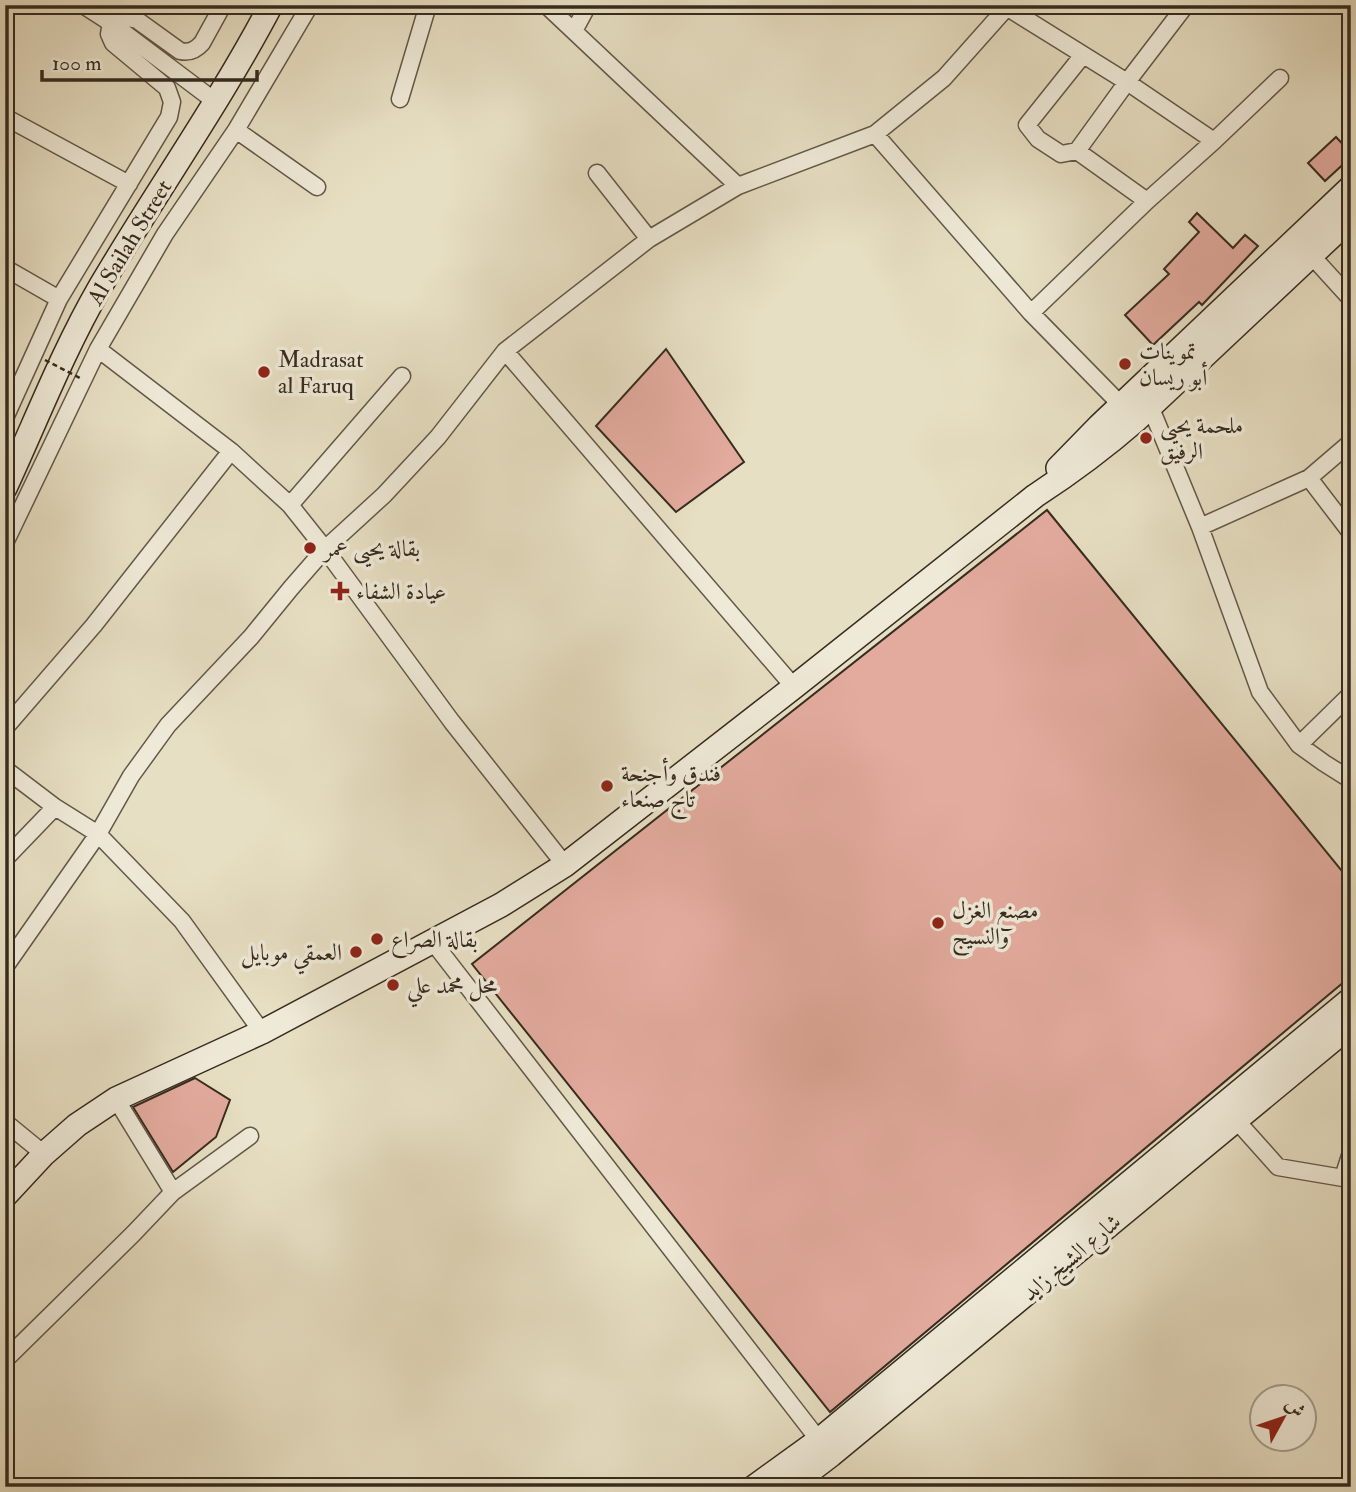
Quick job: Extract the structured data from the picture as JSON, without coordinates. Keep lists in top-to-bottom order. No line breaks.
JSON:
{"streets":{"main road":["Al Sailah Street","شارع الشيخ زايد"]},"places":{"other":["تموينات أبو ريسان","Madrasat al Faruq","ملحمة يحيى الرفيق","بقالة يحيى عمر","فندق وأجنحة تاج صنعاء","مصنع الغزل والنسيج","بقالة الصراع","العمقي موبايل","محل محمد علي"],"health":["عيادة الشفاء"]},"scale_bar":"100 m","north":"top right"}
